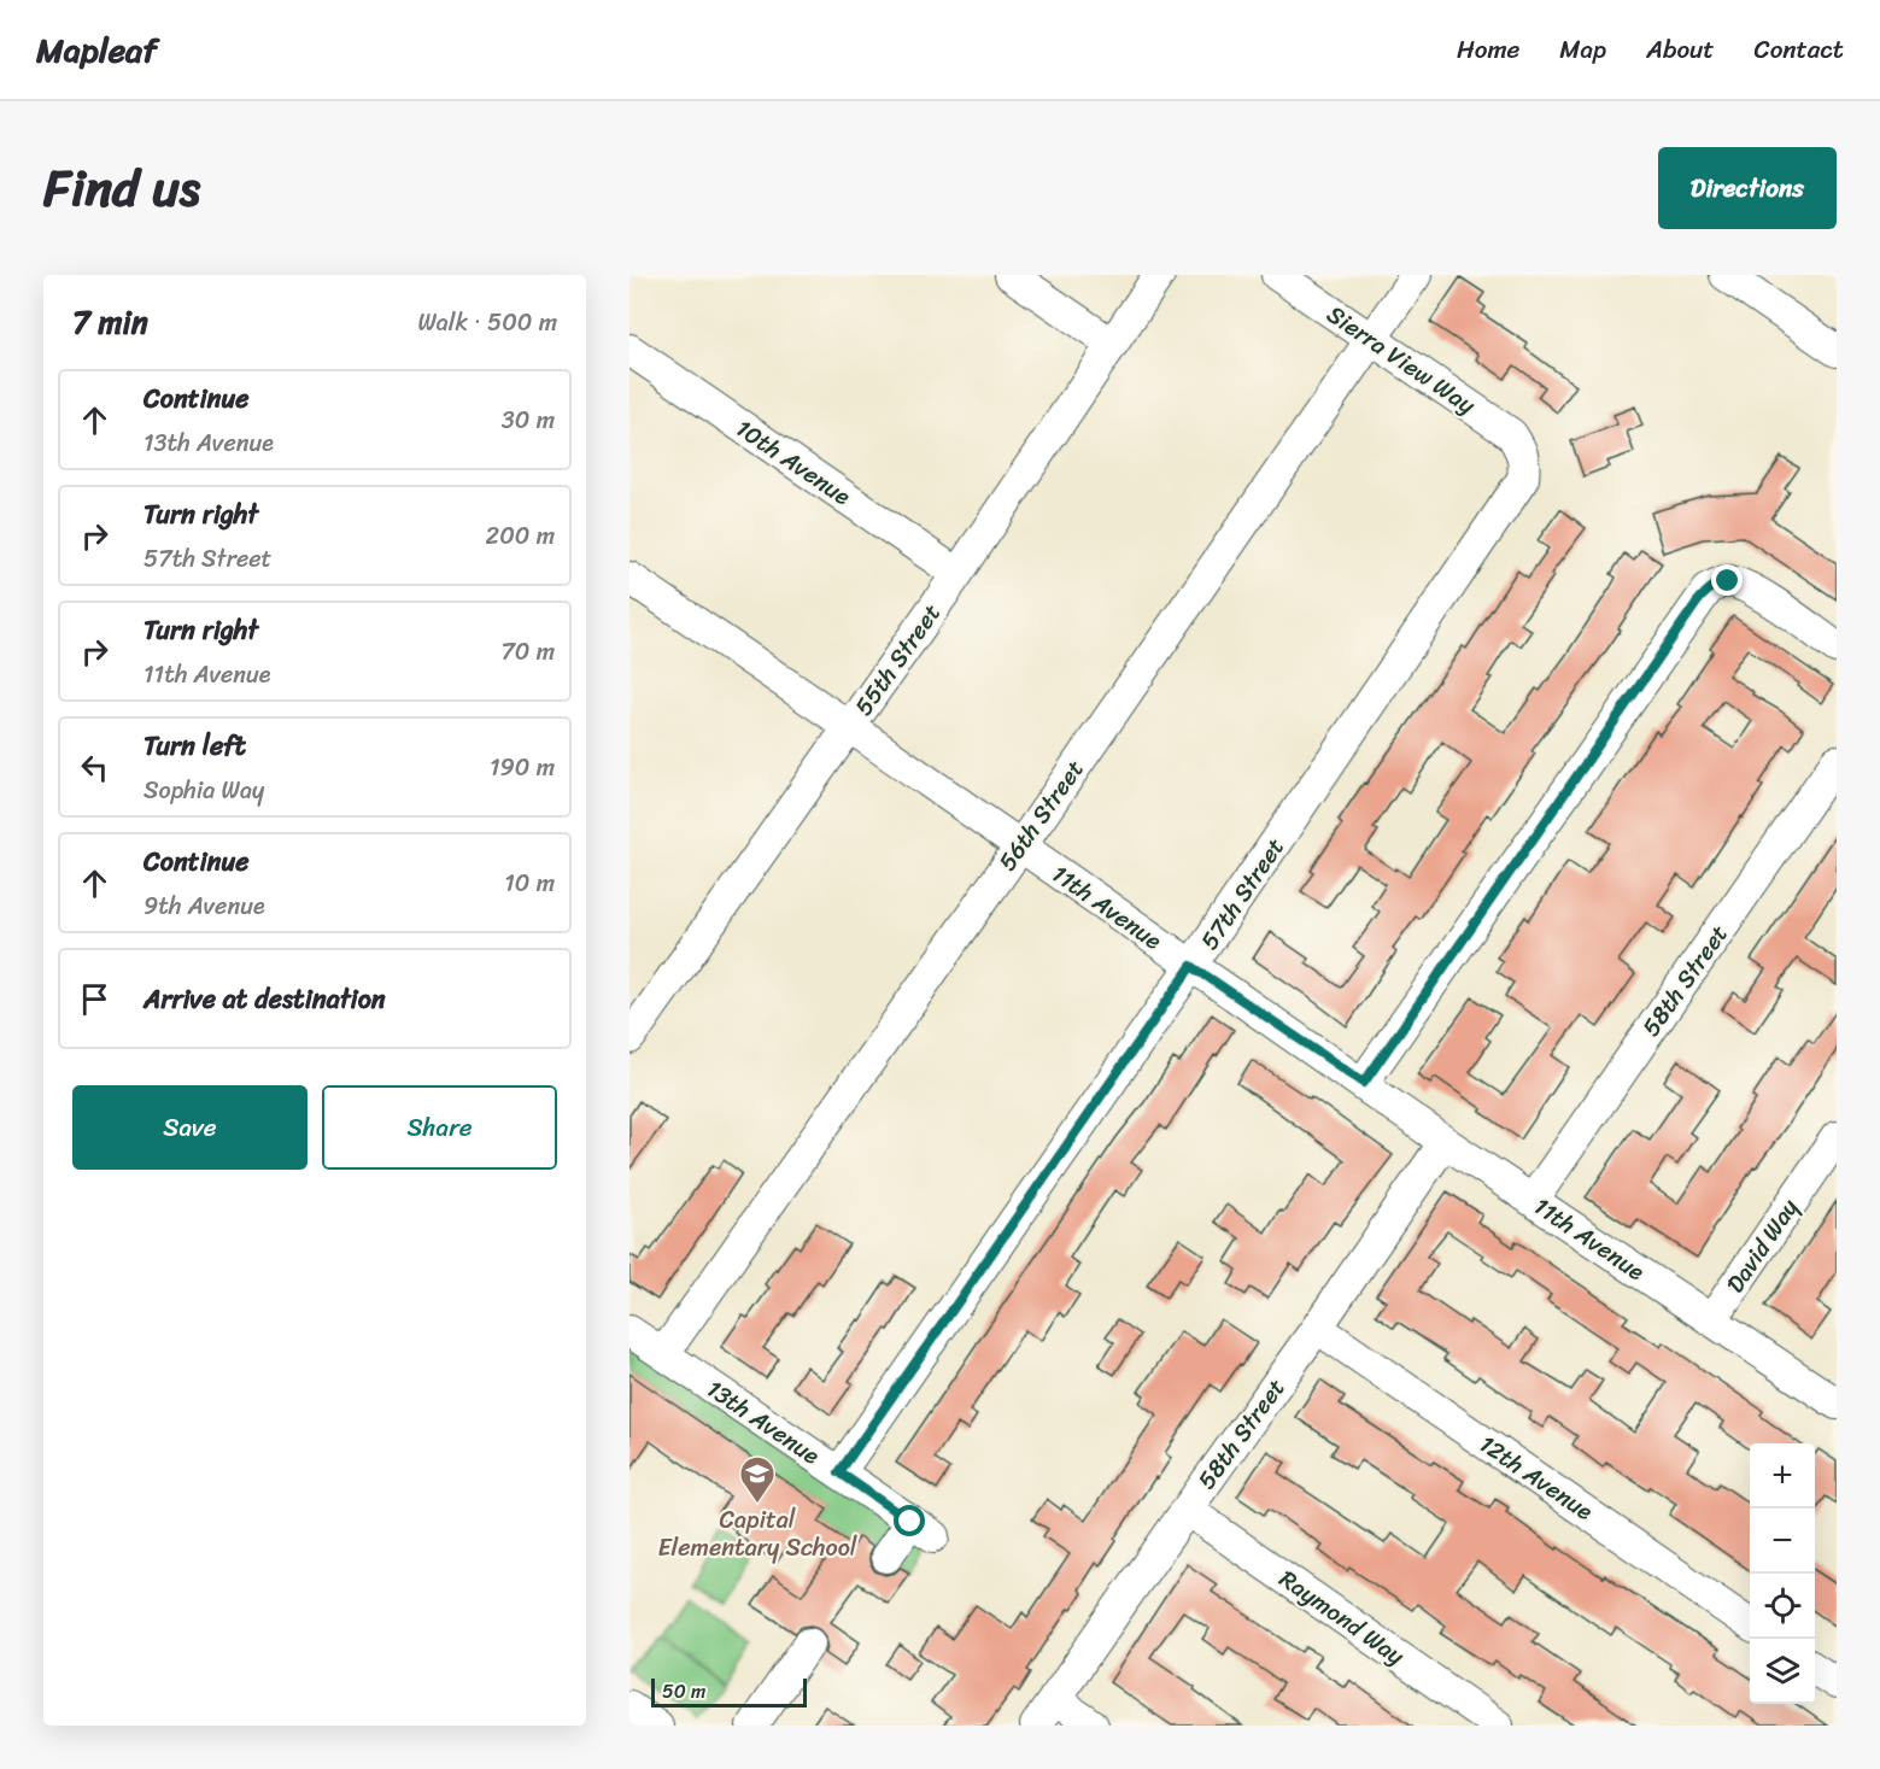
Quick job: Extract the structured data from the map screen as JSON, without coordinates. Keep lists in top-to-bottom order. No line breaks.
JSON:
{"streets":{"street":["Sierra View Way","10th Avenue","55th Street","56th Street","57th Street","11th Avenue","58th Street","David Way","13th Avenue","12th Avenue","Raymond Way"]},"crossings":[["Sierra View Way","56th Street"],["Sierra View Way","57th Street"],["10th Avenue","55th Street"],["55th Street","11th Avenue"],["56th Street","11th Avenue"],["56th Street","13th Avenue"],["57th Street","11th Avenue"],["57th Street","13th Avenue"],["11th Avenue","58th Street"],["11th Avenue","David Way"],["58th Street","12th Avenue"],["58th Street","Raymond Way"]],"places":{"school or university":["Capital Elementary School"]},"scale_bar":"50 m","page":{"header":"Mapleaf","nav":["Home","Map","About","Contact"],"title":"Find us","buttons":["Directions",["Save","Share"]],"heading":["7 min","Walk · 500 m"],"list":[["Continue","13th Avenue","30 m"],["Turn right","57th Street","200 m"],["Turn right","11th Avenue","70 m"],["Turn left","Sophia Way","190 m"],["Continue","9th Avenue","10 m"],"Arrive at destination"],"map_buttons":["+","−"],"scale":"50 m"}}
